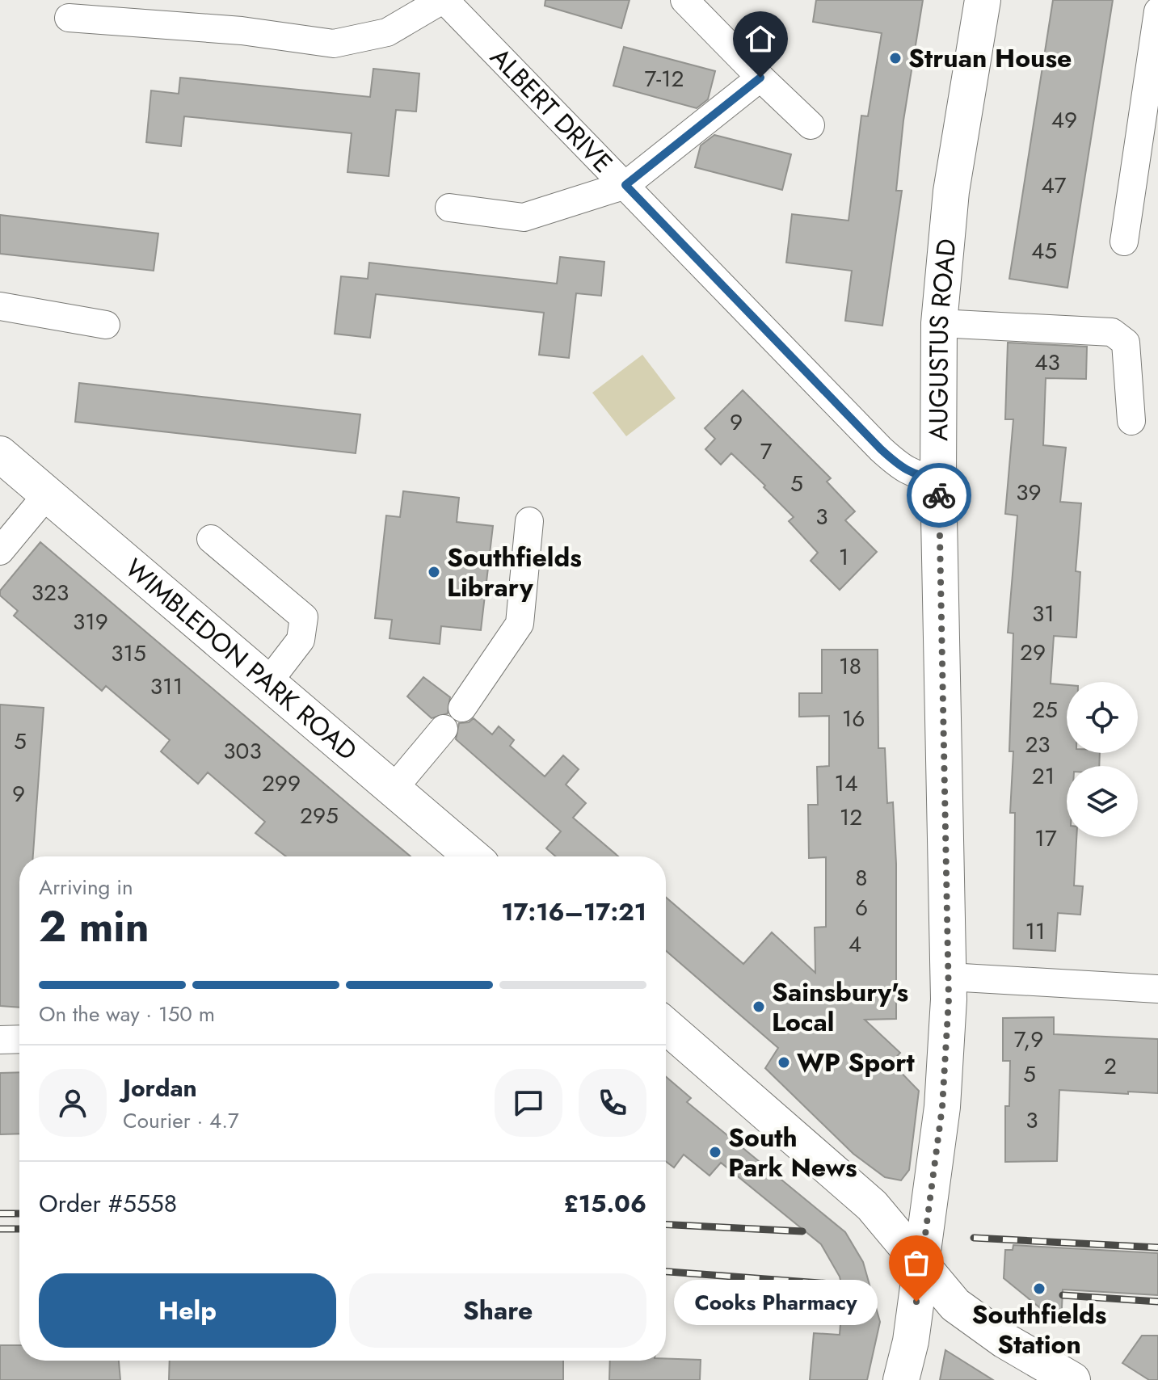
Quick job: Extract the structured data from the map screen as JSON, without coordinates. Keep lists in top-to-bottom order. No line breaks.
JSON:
{"streets":{"street":["ALBERT DRIVE","AUGUSTUS ROAD","WIMBLEDON PARK ROAD"]},"crossings":[["ALBERT DRIVE","AUGUSTUS ROAD"]],"places":["Struan House","Southfields Library","Sainsbury's Local","WP Sport","South Park News","Southfields Station","Cooks Pharmacy"],"house_numbers":["7-12","49","47","45","43","9","7","5","39","3","1","323","31","319","29","315","18","311","25","16","5","23","303","21","299","14","9","295","12","17","8","6","11","4","7,9","2","5","3"],"page":{"heading":["2 min","Arriving in","17:16–17:21"],"panel":["Jordan","Courier · 4.7","Order #5558","£15.06"],"bar":"On the way · 150 m","buttons":["Help","Share"],"bubble":"Cooks Pharmacy"}}
